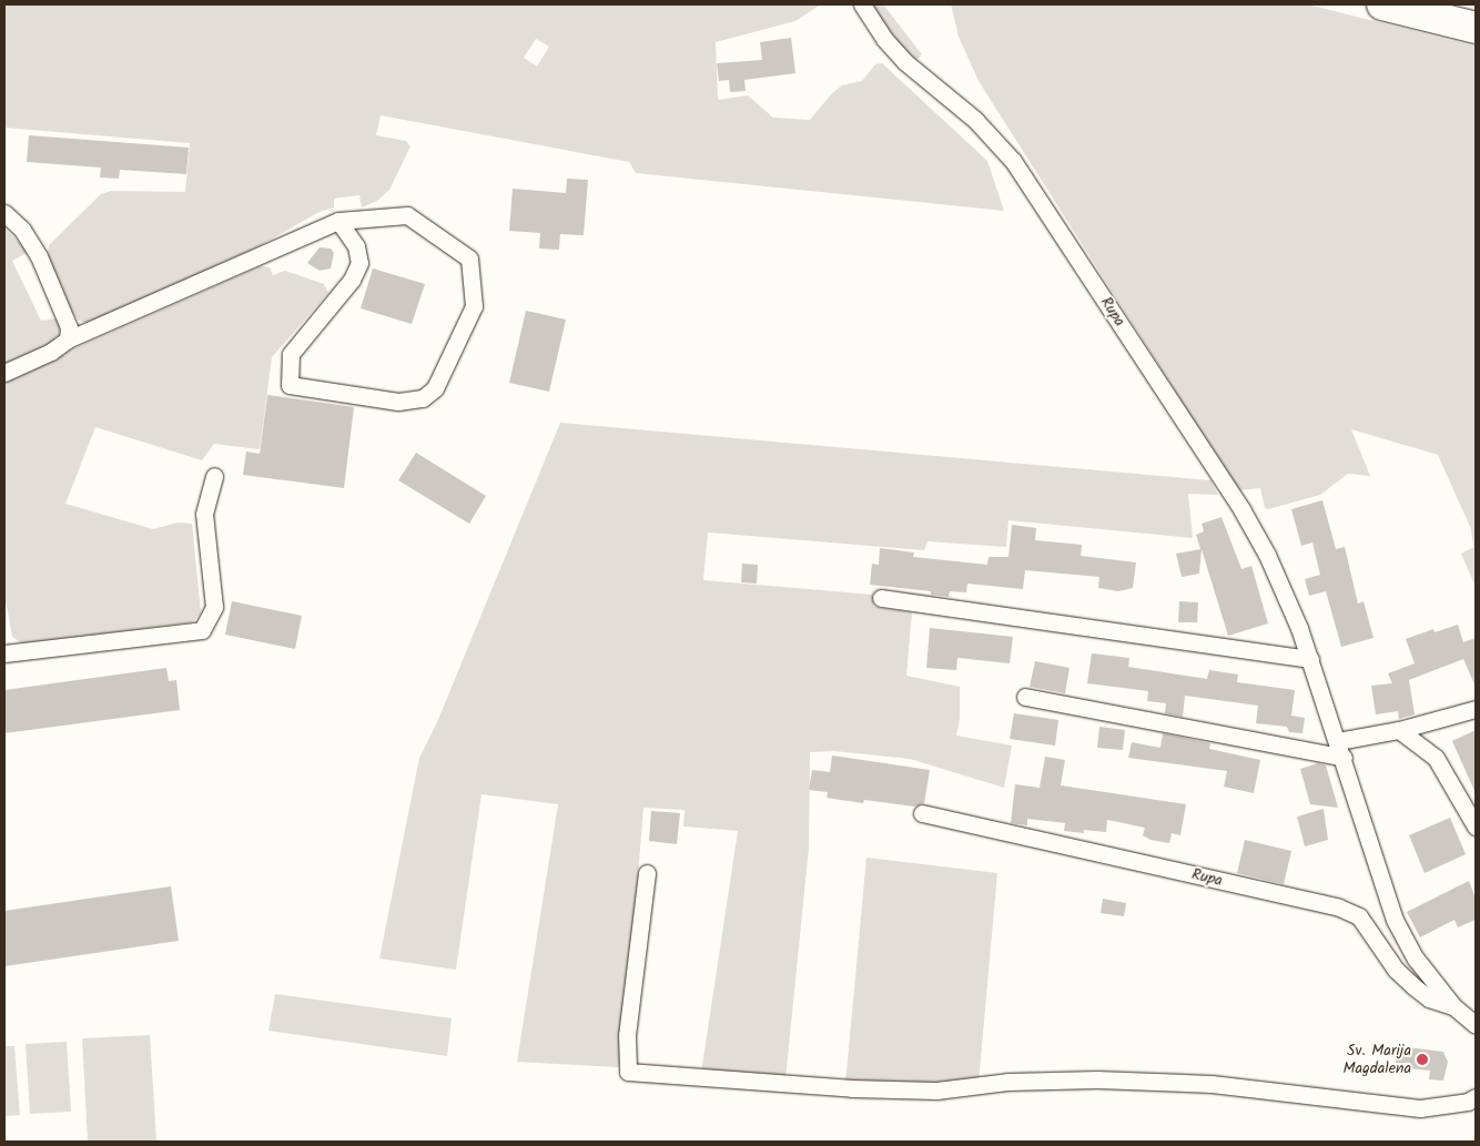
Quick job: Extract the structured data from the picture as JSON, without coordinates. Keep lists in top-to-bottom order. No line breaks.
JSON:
{"streets":{"street":["Rupa"]},"places":["Sv. Marija Magdalena"]}
